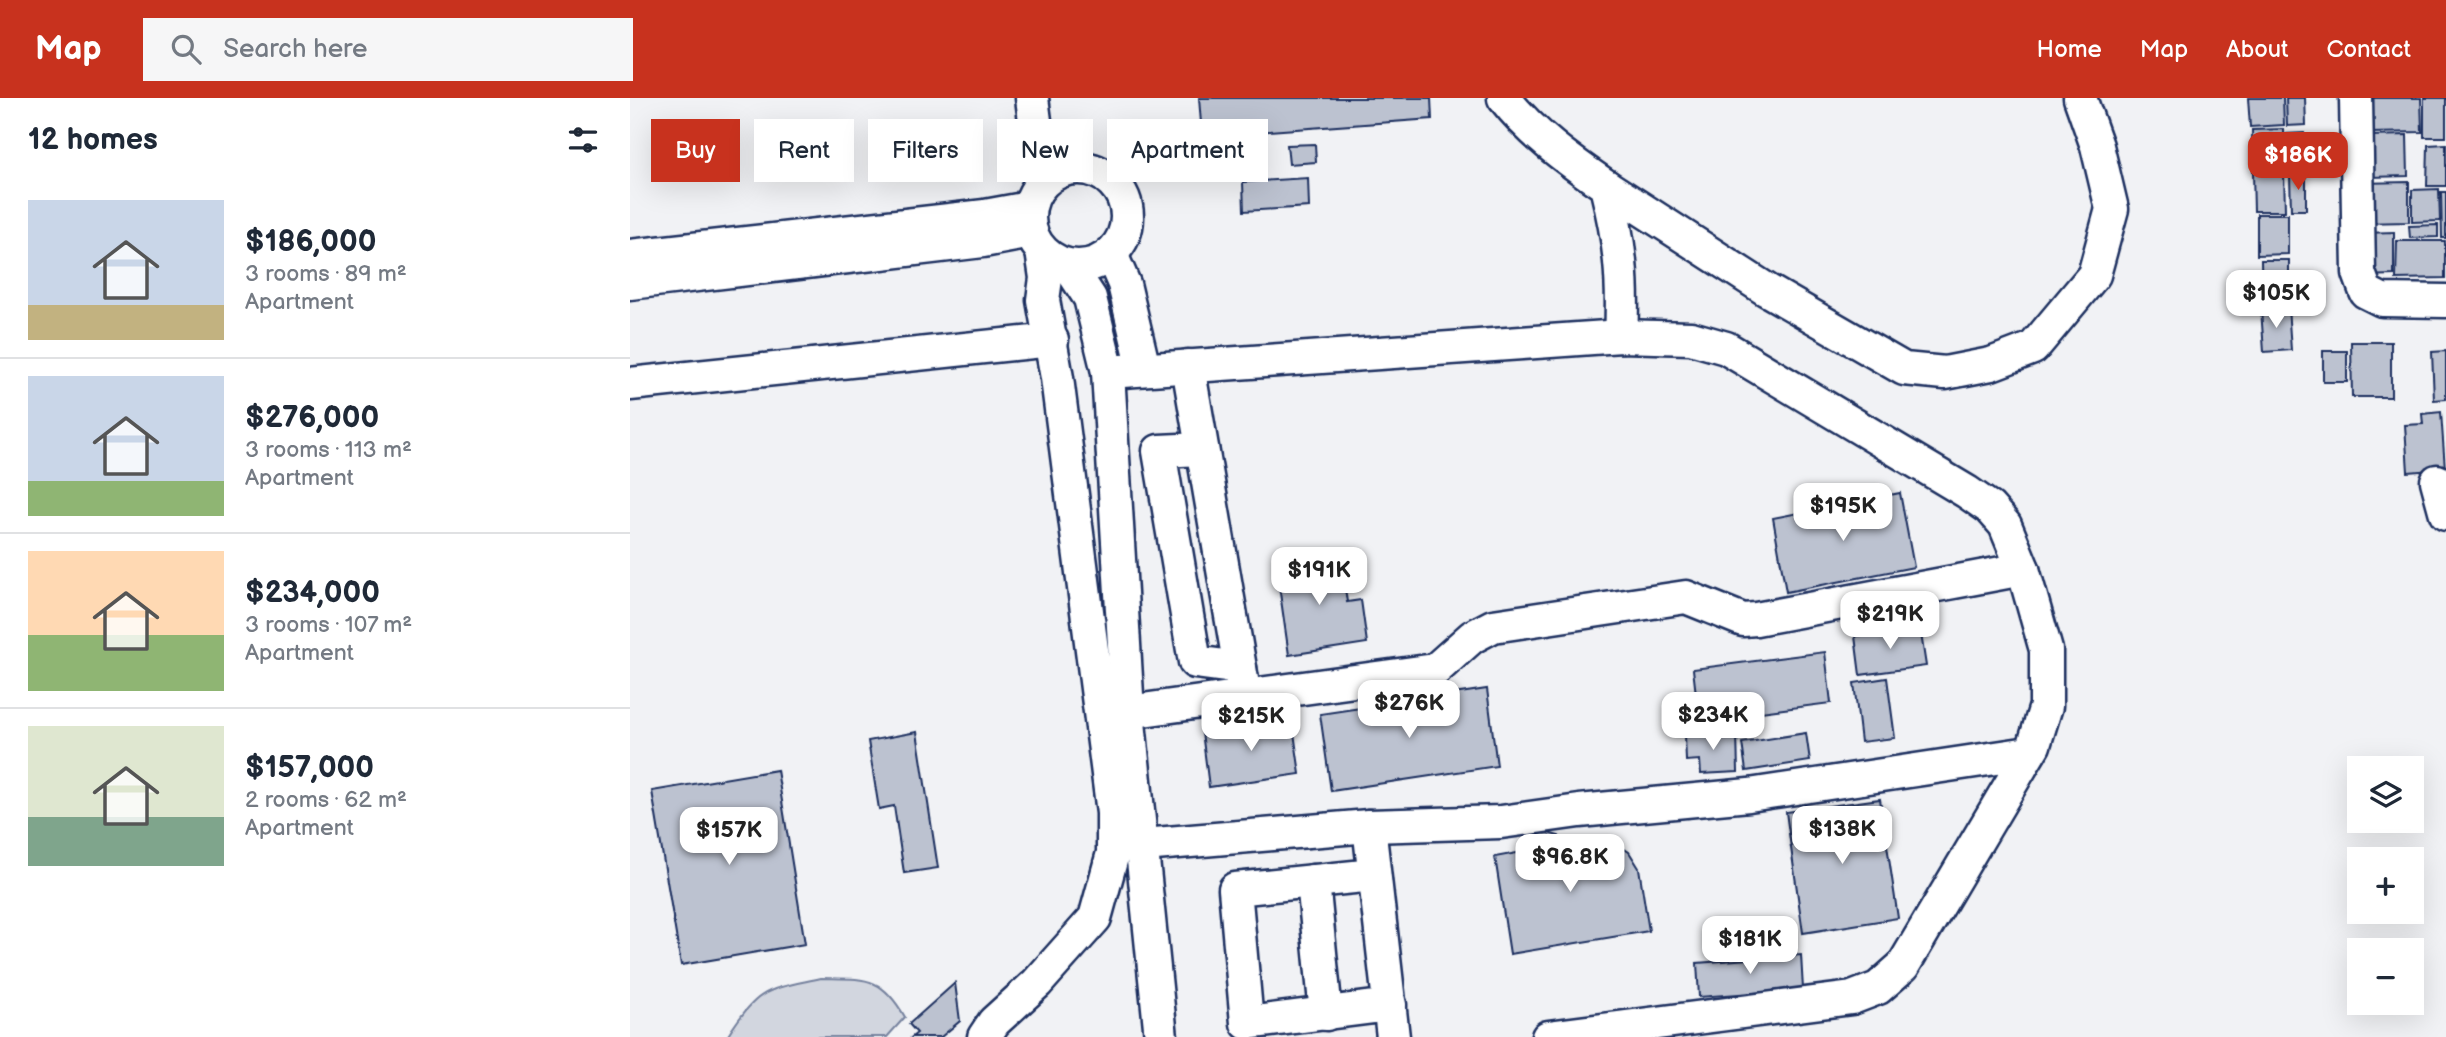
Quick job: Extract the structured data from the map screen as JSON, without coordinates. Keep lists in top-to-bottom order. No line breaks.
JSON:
{"page":{"header":"Map","search":"Search here","nav":["Home","Map","About","Contact"],"heading":"12 homes","chip":["Buy","Rent","Filters","New","Apartment"],"price":["$186K","$105K","$195K","$191K","$219K","$276K","$234K","$215K","$138K","$157K","$96.8K","$181K"],"list":[{"name":"$186,000","note":"3 rooms · 89 m² · Apartment"},{"name":"$276,000","note":"3 rooms · 113 m² · Apartment"},{"name":"$234,000","note":"3 rooms · 107 m² · Apartment"},{"name":"$157,000","note":"2 rooms · 62 m² · Apartment"}],"map_buttons":["+","−"]}}
